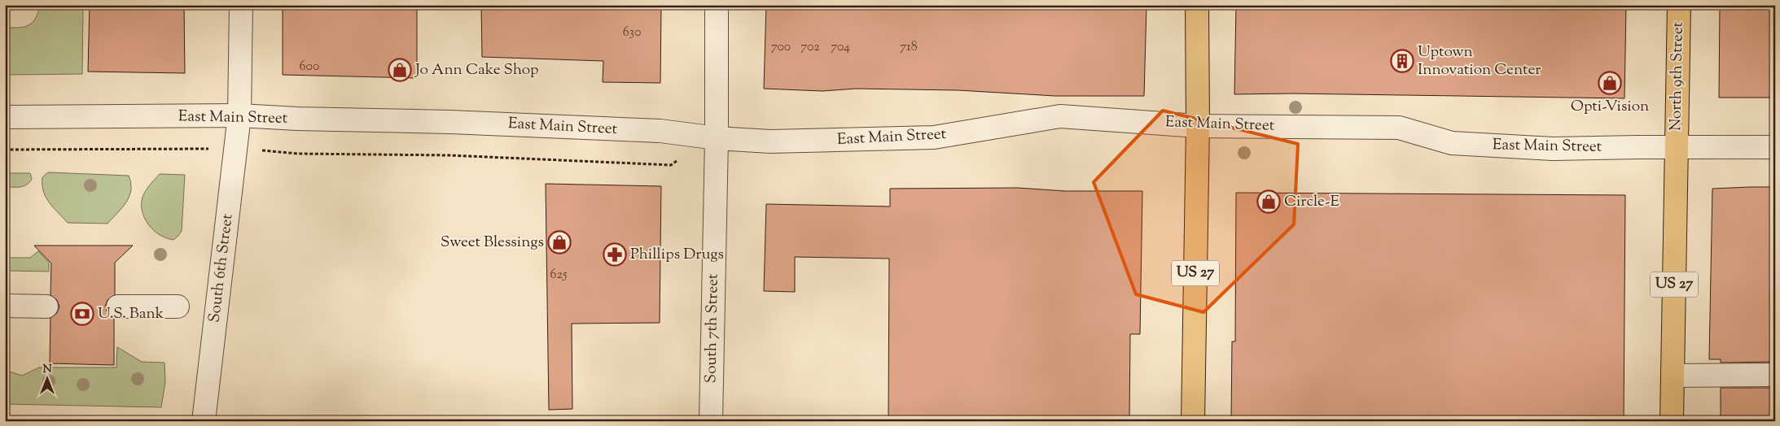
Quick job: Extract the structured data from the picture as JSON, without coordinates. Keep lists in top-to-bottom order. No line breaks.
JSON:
{"streets":{"highway":["North 9th Street","US 27"],"street":["East Main Street","South 6th Street","South 7th Street"]},"crossings":[["North 9th Street","East Main Street"],["North 9th Street","US 27"],["East Main Street","South 6th Street"],["East Main Street","US 27"],["East Main Street","South 7th Street"]],"places":{"building":["Uptown Innovation Center"],"shop":["Jo Ann Cake Shop","Opti-Vision","Circle-E","Sweet Blessings"],"pharmacy":["Phillips Drugs"],"bank":["U.S. Bank"]},"house_numbers":["630","700","702","704","718","600","625"],"north":"top"}
